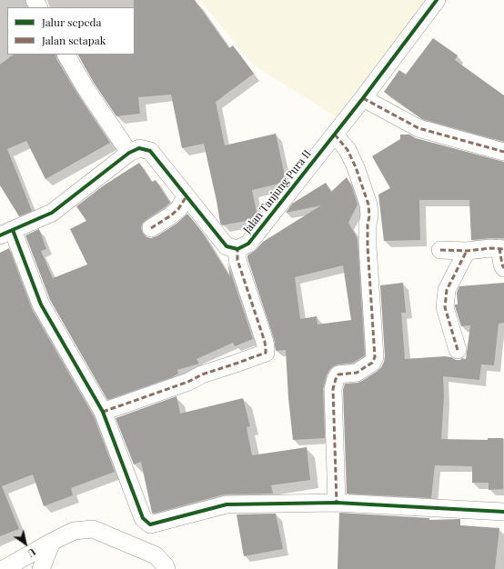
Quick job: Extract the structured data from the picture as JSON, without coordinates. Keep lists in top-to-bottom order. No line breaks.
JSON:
{"streets":{"street":["Jalan Tanjung Pura II"]},"legend":["Jalur sepeda","Jalan setapak"],"north":"bottom right"}
